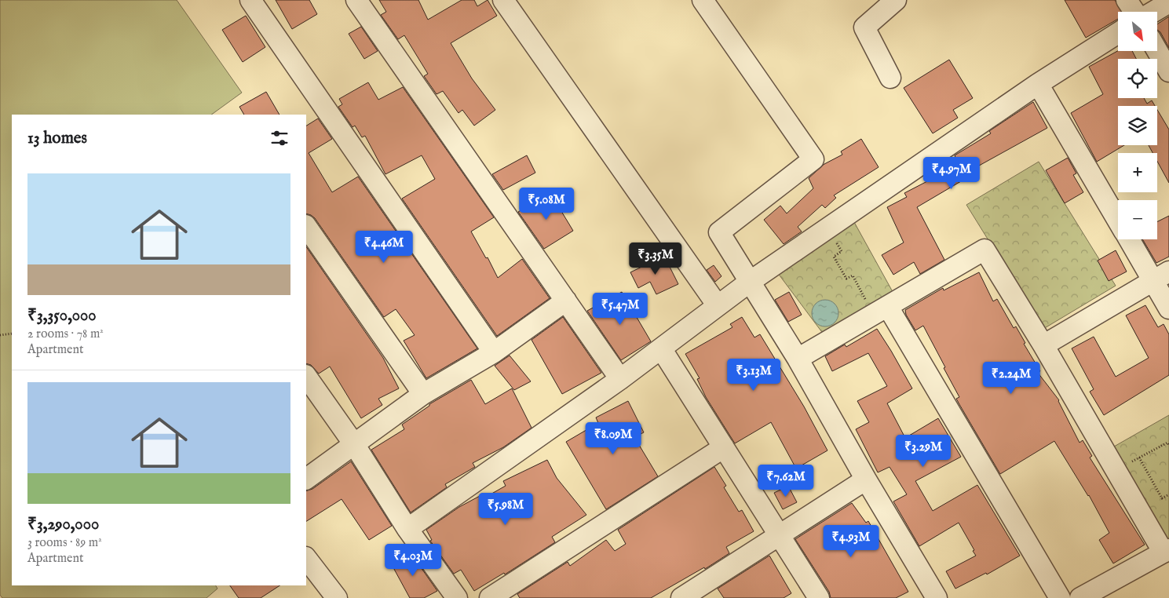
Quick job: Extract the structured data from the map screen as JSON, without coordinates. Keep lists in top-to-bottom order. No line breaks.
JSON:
{"north":"bottom right","page":{"map_buttons":["+","−"],"heading":"13 homes","price":["₹4.97M","₹5.08M","₹4.46M","₹3.35M","₹5.47M","₹3.13M","₹2.24M","₹8.09M","₹3.29M","₹7.62M","₹5.98M","₹4.93M","₹4.03M"],"list":[{"name":"₹3,350,000","note":"2 rooms · 78 m² · Apartment"},{"name":"₹3,290,000","note":"3 rooms · 89 m² · Apartment"}]}}
